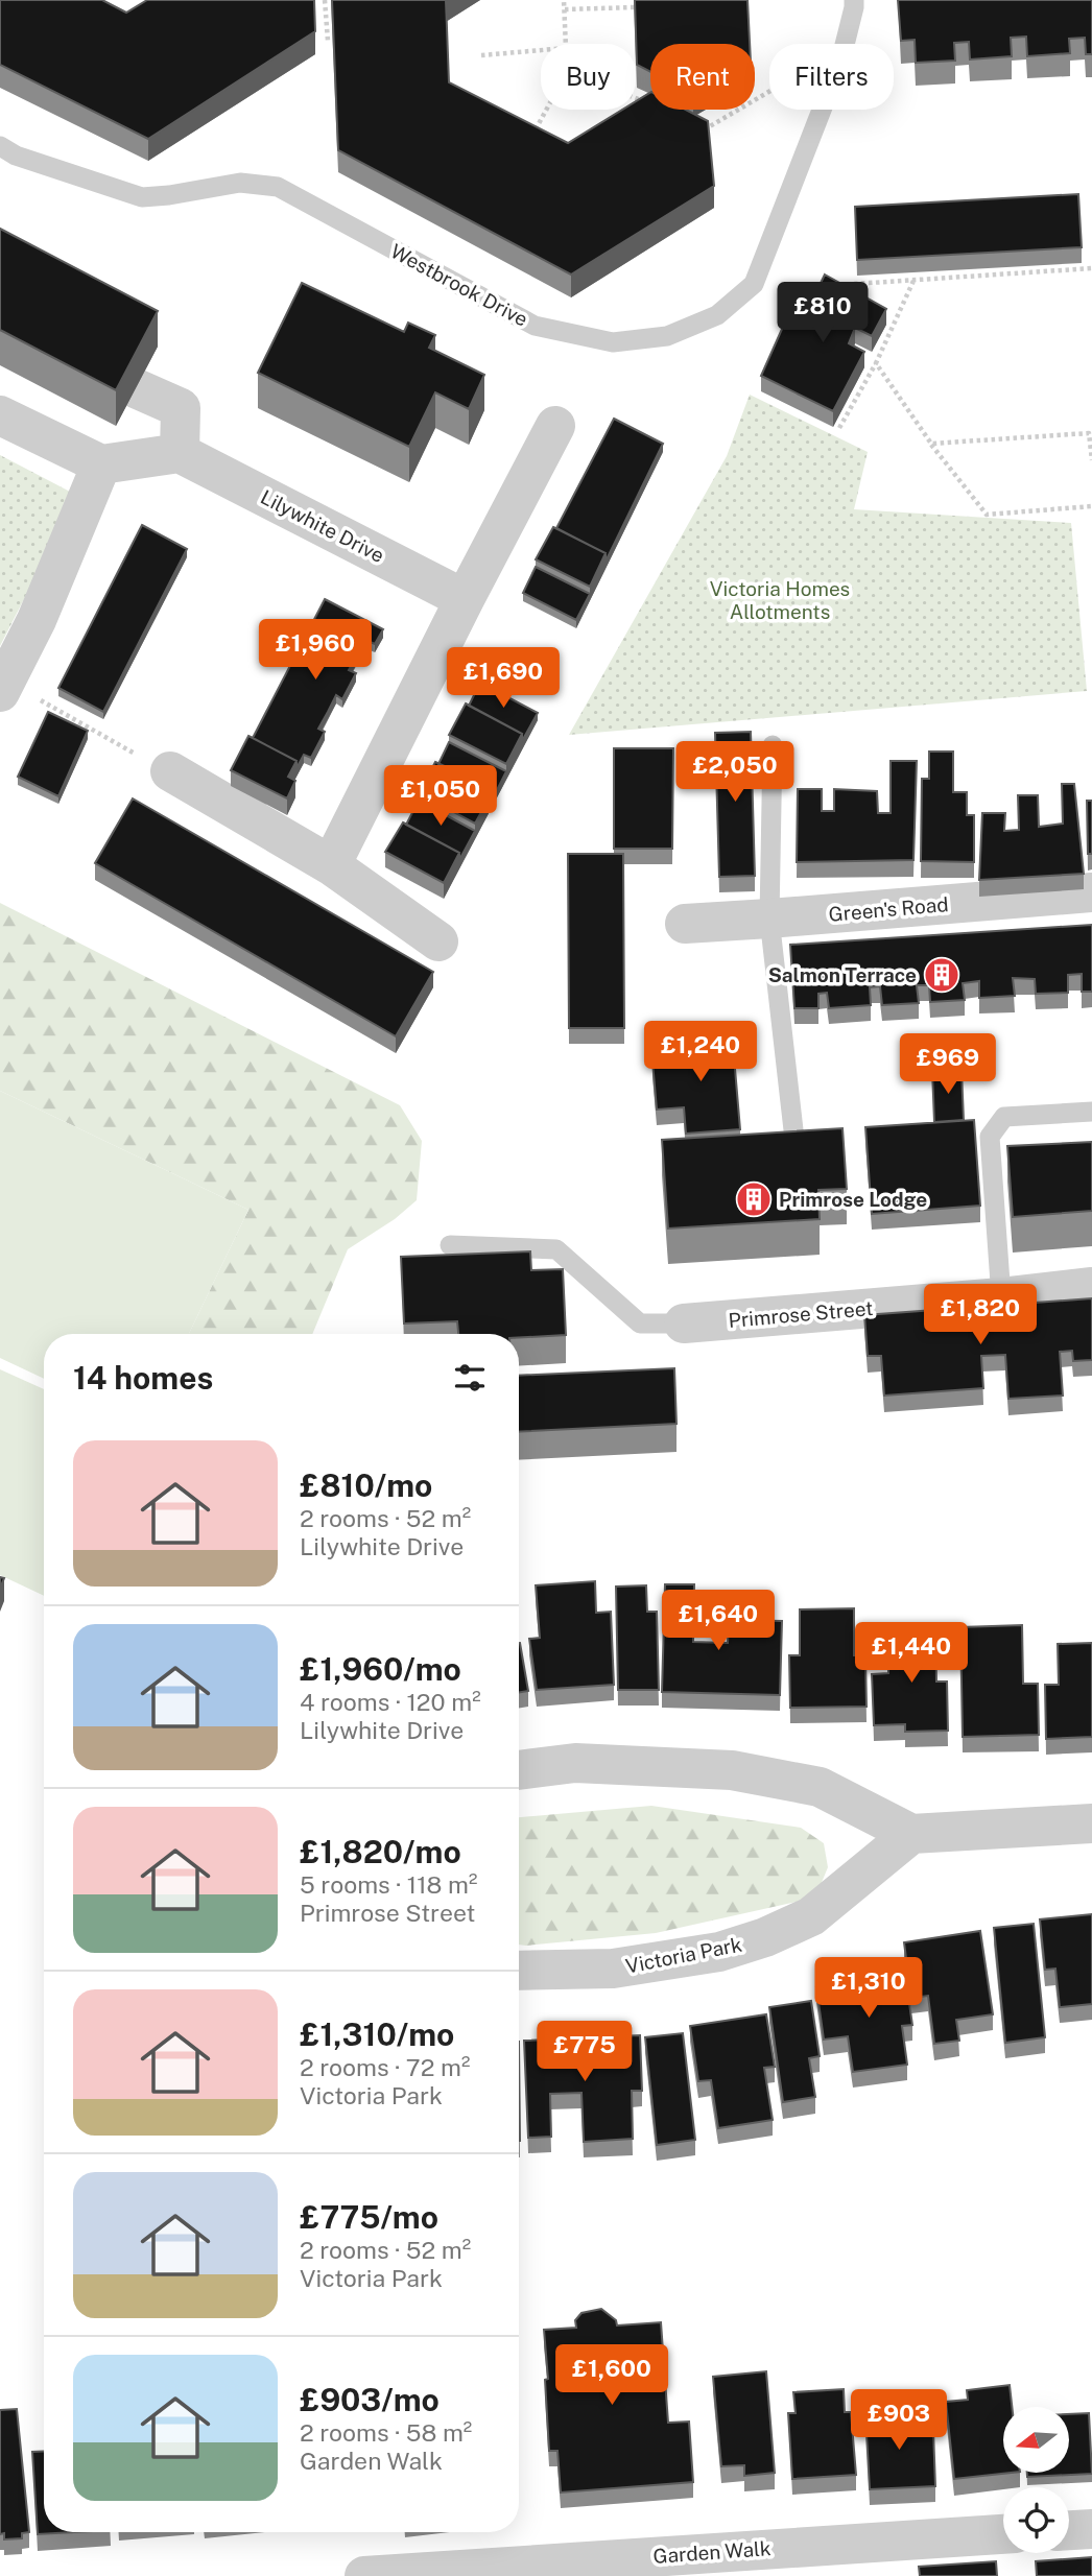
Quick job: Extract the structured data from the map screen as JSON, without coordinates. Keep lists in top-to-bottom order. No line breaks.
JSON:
{"streets":{"street":["Lilywhite Drive","Green's Road","Primrose Street","Victoria Park","Garden Walk"],"lane":["Westbrook Drive"]},"parks":["Victoria Homes Allotments"],"places":{"building":["Salmon Terrace","Primrose Lodge"]},"north":"left","page":{"chip":["Buy","Rent","Filters"],"price":["£810","£1,960","£1,690","£2,050","£1,050","£1,240","£969","£1,820","£1,640","£1,440","£1,310","£775","£1,600","£903"],"heading":"14 homes","list":[{"name":"£810/mo","note":"2 rooms · 52 m² · Lilywhite Drive"},{"name":"£1,960/mo","note":"4 rooms · 120 m² · Lilywhite Drive"},{"name":"£1,820/mo","note":"5 rooms · 118 m² · Primrose Street"},{"name":"£1,310/mo","note":"2 rooms · 72 m² · Victoria Park"},{"name":"£775/mo","note":"2 rooms · 52 m² · Victoria Park"},{"name":"£903/mo","note":"2 rooms · 58 m² · Garden Walk"}]}}
